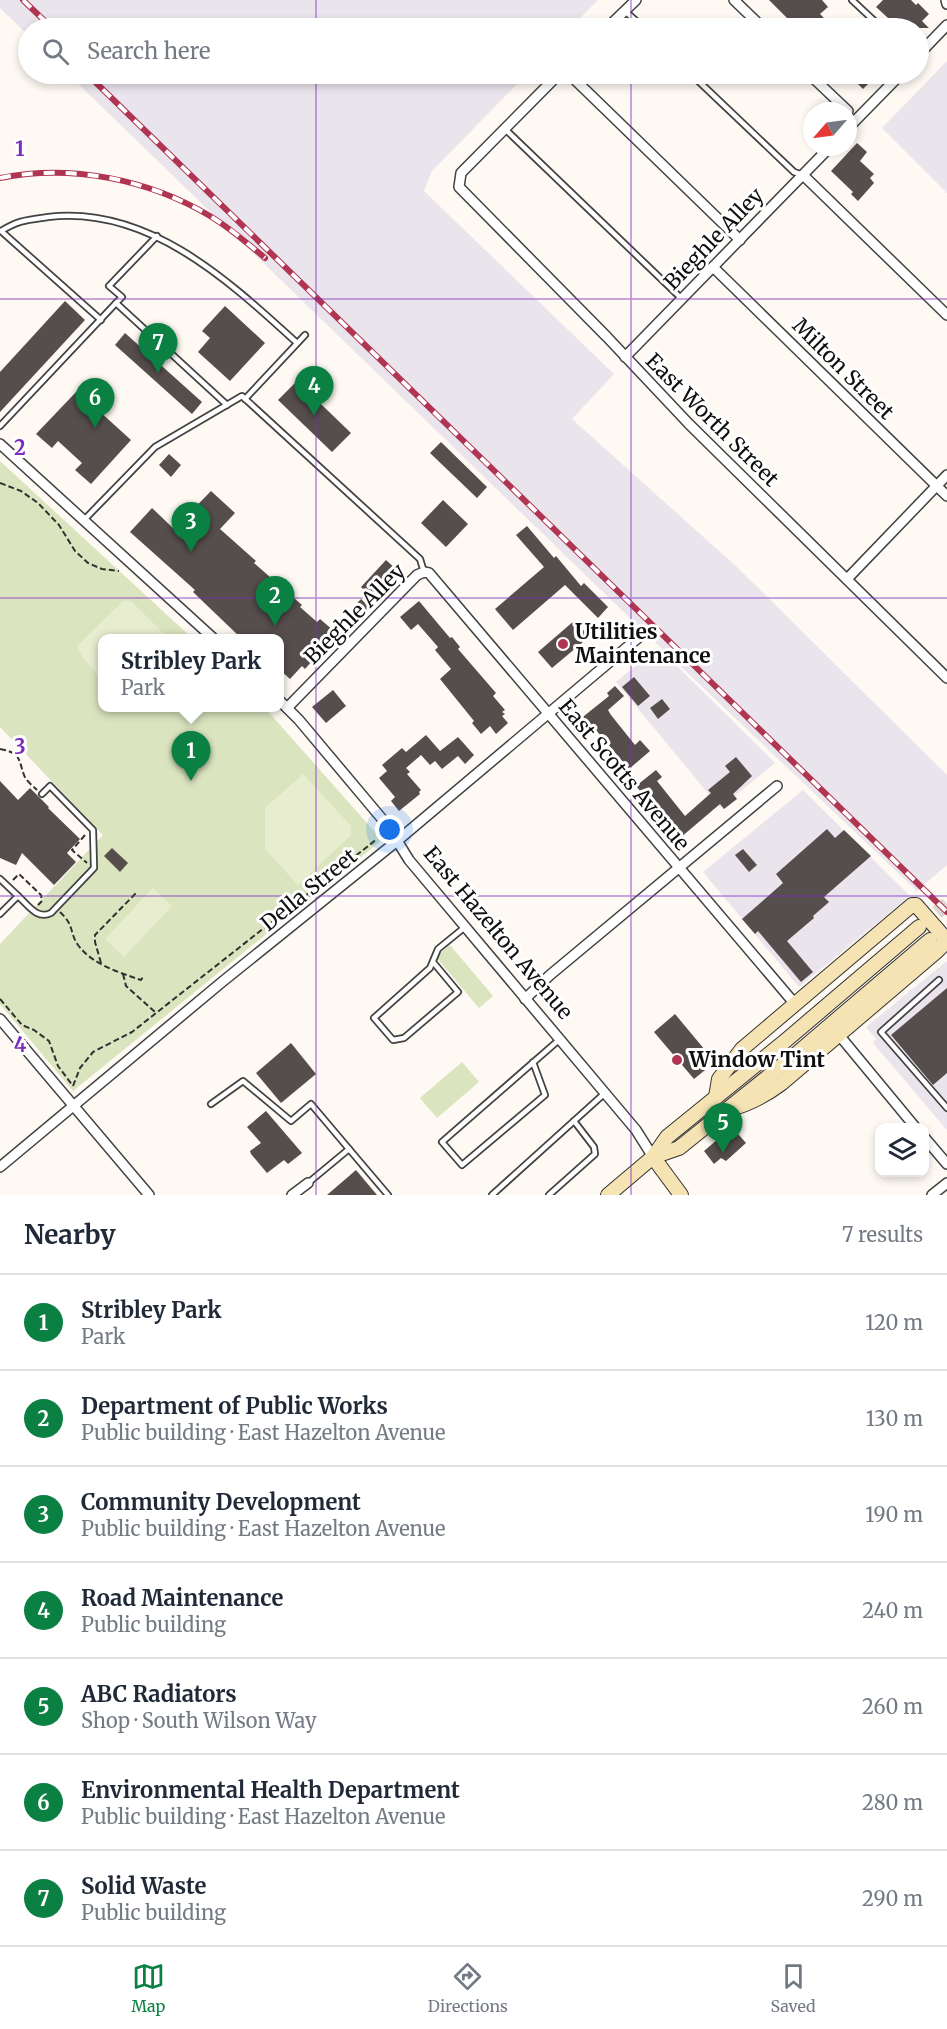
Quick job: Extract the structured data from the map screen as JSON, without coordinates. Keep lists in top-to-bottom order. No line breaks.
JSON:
{"streets":{"main road":["East Hazelton Avenue"],"street":["Bieghle Alley","Milton Street","East Worth Street","East Scotts Avenue","Della Street"]},"crossings":[["Bieghle Alley","Milton Street"],["Bieghle Alley","East Worth Street"],["Bieghle Alley","East Scotts Avenue"],["East Scotts Avenue","Della Street"],["Della Street","East Hazelton Avenue"]],"places":["Utilities Maintenance","Window Tint"],"north":"bottom left","page":{"search":"Search here","pins":["7","4","6","3","2","1","5"],"popup":["Stribley Park","Park"],"heading":["Nearby","7 results"],"list":[{"mark":"1","name":"Stribley Park","note":"Park","value":"120 m"},{"mark":"2","name":"Department of Public Works","note":"Public building · East Hazelton Avenue","value":"130 m"},{"mark":"3","name":"Community Development","note":"Public building · East Hazelton Avenue","value":"190 m"},{"mark":"4","name":"Road Maintenance","note":"Public building","value":"240 m"},{"mark":"5","name":"ABC Radiators","note":"Shop · South Wilson Way","value":"260 m"},{"mark":"6","name":"Environmental Health Department","note":"Public building · East Hazelton Avenue","value":"280 m"},{"mark":"7","name":"Solid Waste","note":"Public building","value":"290 m"}],"nav":["Map","Directions","Saved"]},"grid":{"rows":["1","2","3","4"]}}
